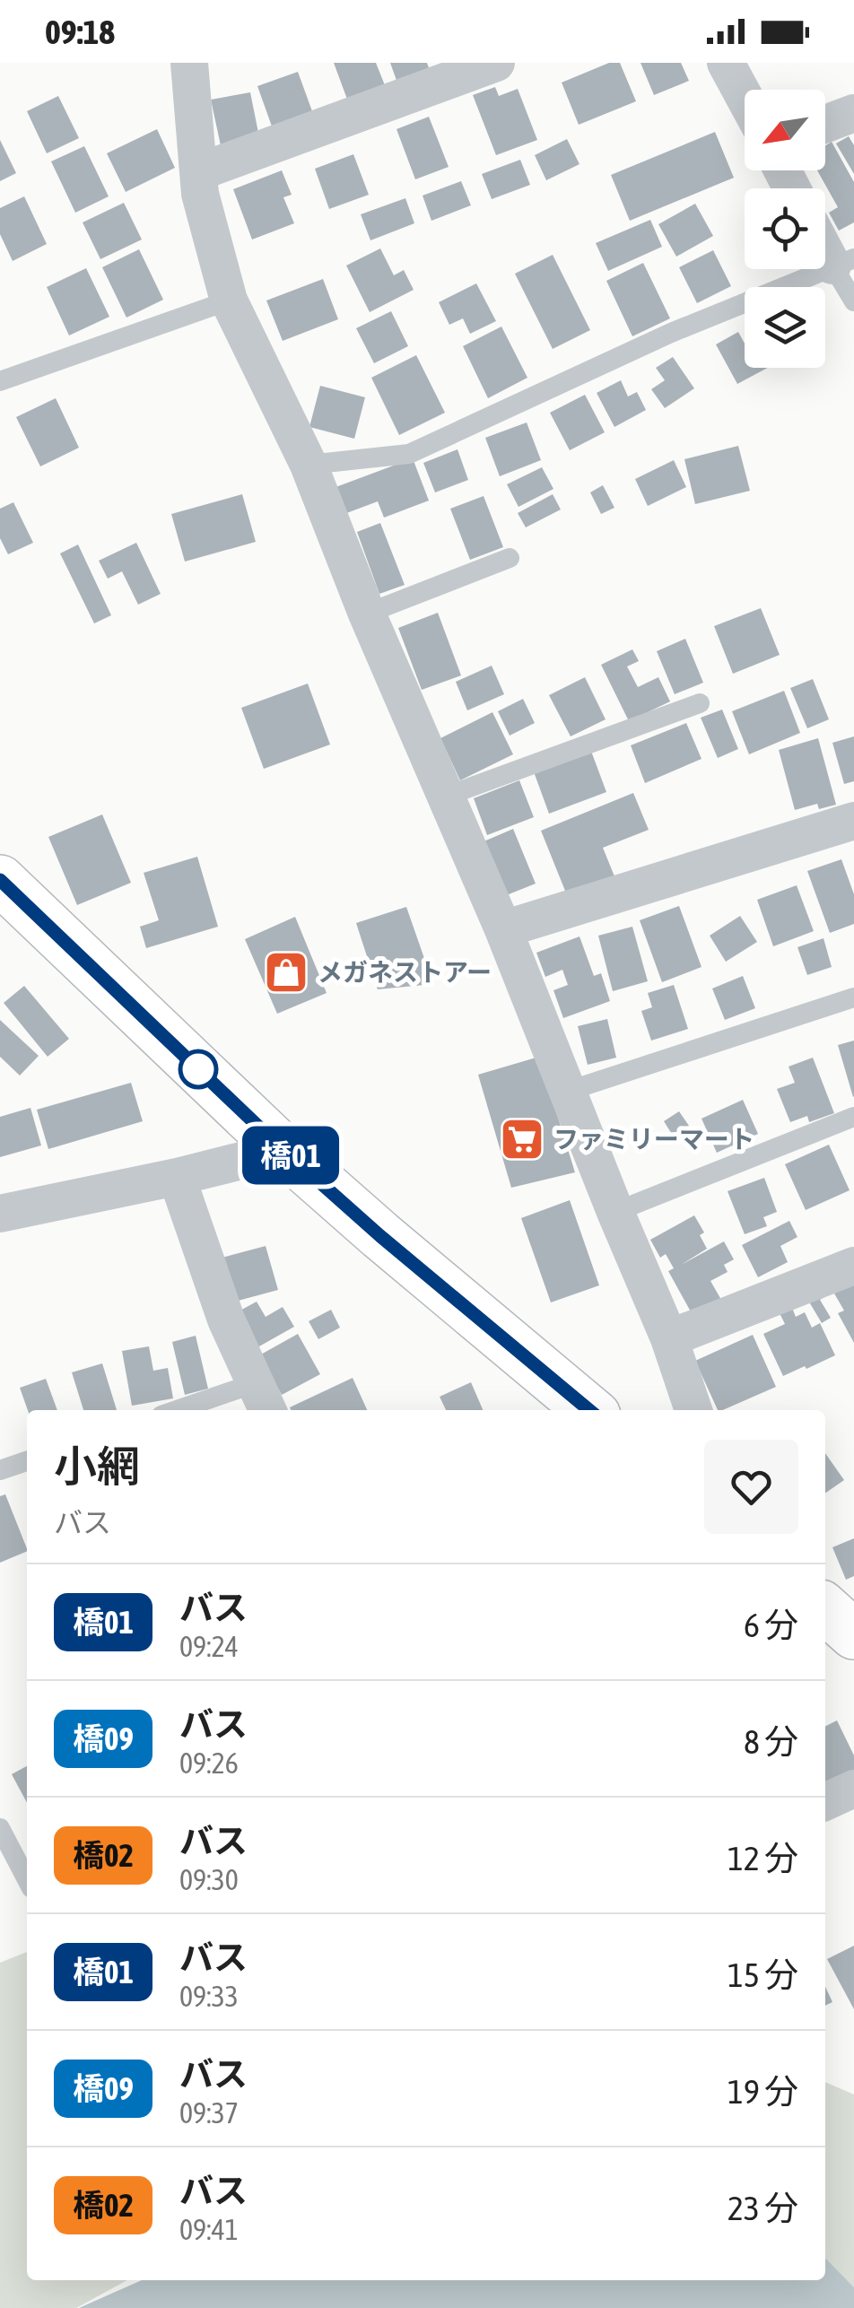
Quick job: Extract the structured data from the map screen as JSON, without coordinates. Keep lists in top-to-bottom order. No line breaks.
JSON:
{"places":{"shop":["メガネストアー"],"supermarket":["ファミリーマート"]},"lines":["bus line 橋01"],"north":"bottom left","page":{"status":"09:18","on_map":"橋01","heading":["小網","バス"],"list":[{"mark":"橋01","name":"バス","note":"09:24","value":"6 分"},{"mark":"橋09","name":"バス","note":"09:26","value":"8 分"},{"mark":"橋02","name":"バス","note":"09:30","value":"12 分"},{"mark":"橋01","name":"バス","note":"09:33","value":"15 分"},{"mark":"橋09","name":"バス","note":"09:37","value":"19 分"},{"mark":"橋02","name":"バス","note":"09:41","value":"23 分"}]}}
